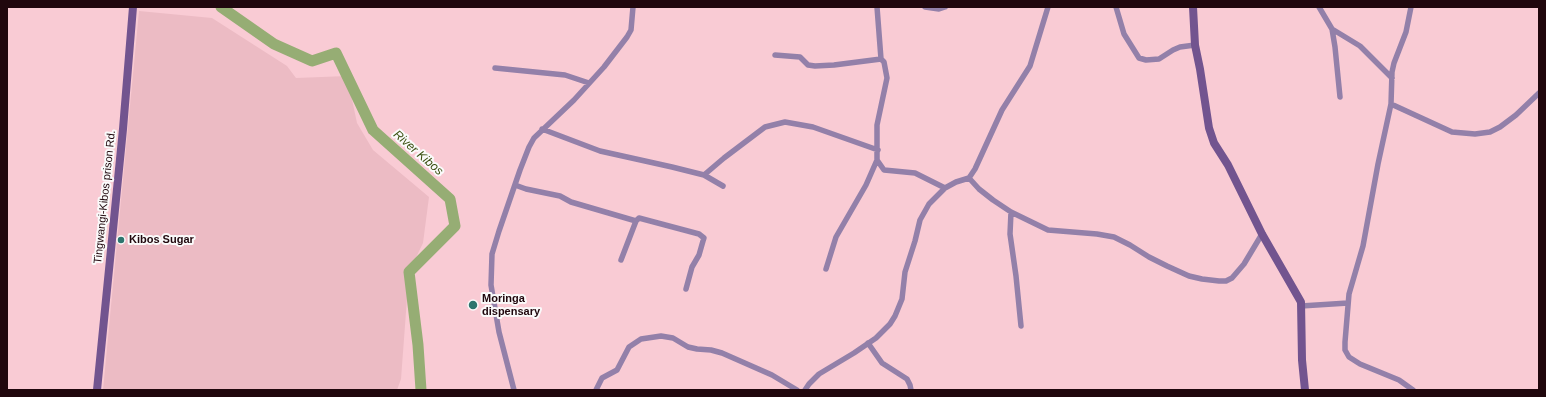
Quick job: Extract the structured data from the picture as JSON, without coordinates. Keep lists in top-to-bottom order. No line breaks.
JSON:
{"streets":{"street":["Tingwangi-Kibos prison Rd."]},"water":["River Kibos"],"places":["Kibos Sugar","Moringa dispensary"]}
